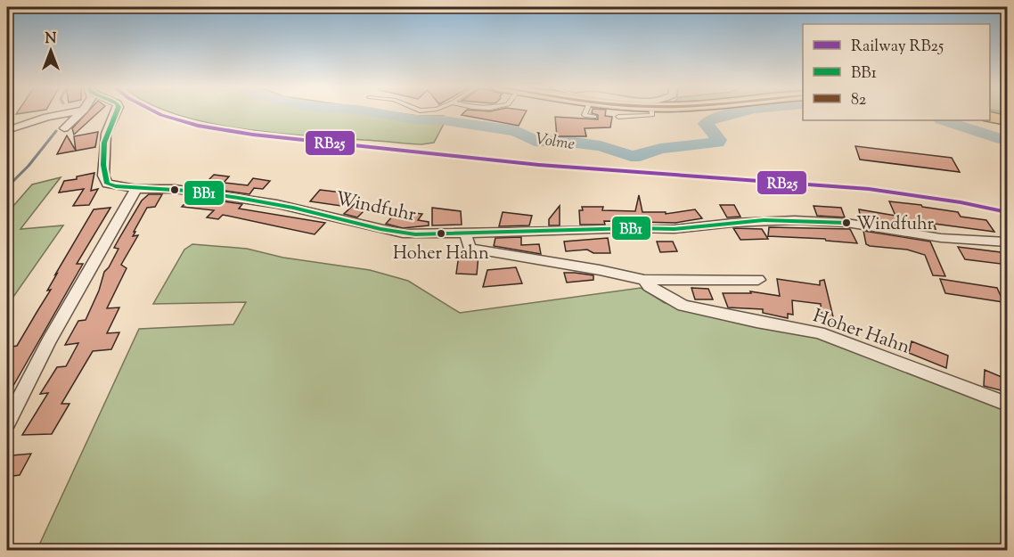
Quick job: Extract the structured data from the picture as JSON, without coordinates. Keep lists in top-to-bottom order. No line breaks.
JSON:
{"streets":{"street":["Windfuhr","Hoher Hahn"]},"crossings":[["Windfuhr","Hoher Hahn"]],"water":["Volme"],"places":["Windfuhr","Hoher Hahn"],"lines":["rail line RB25","transit line BB1"],"legend":["Railway RB25","BB1","82"],"north":"top"}
